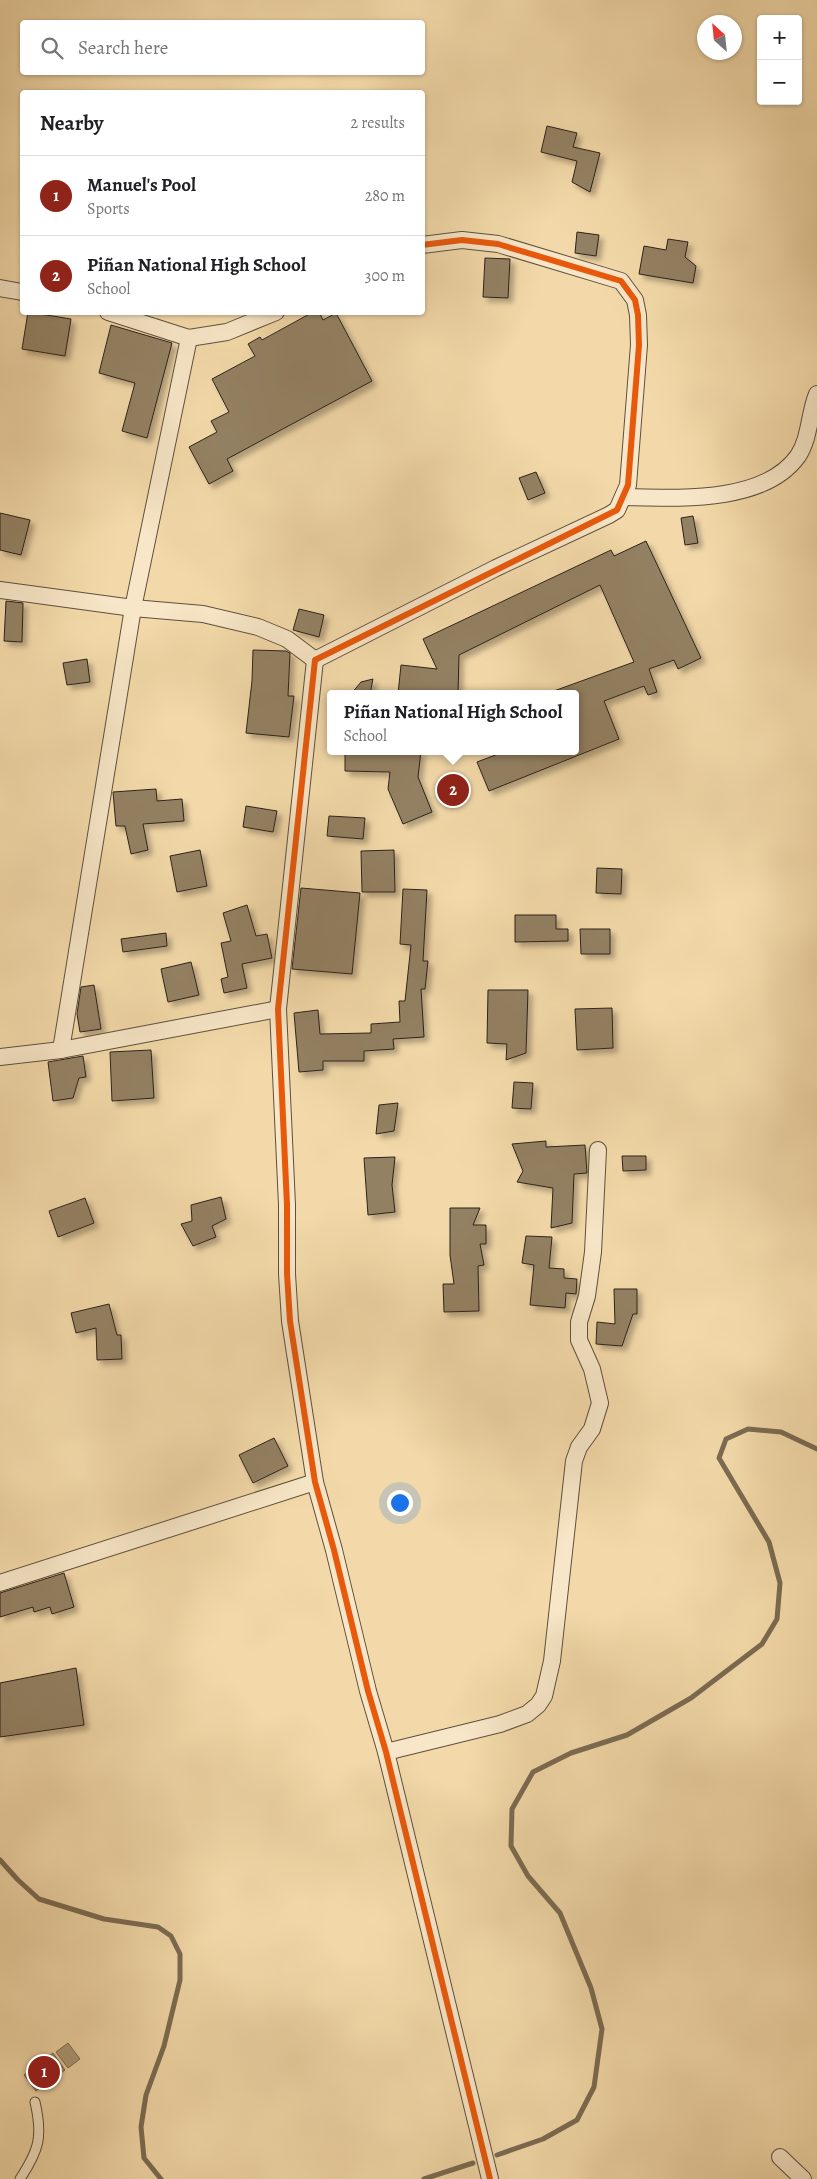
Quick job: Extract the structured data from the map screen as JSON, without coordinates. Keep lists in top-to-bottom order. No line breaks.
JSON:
{"north":"top left","page":{"map_buttons":["+","−"],"search":"Search here","heading":["Nearby","2 results"],"list":[{"mark":"1","name":"Manuel's Pool","note":"Sports","value":"280 m"},{"mark":"2","name":"Piñan National High School","note":"School","value":"300 m"}],"popup":["Piñan National High School","School"],"pins":["2","1"]}}
